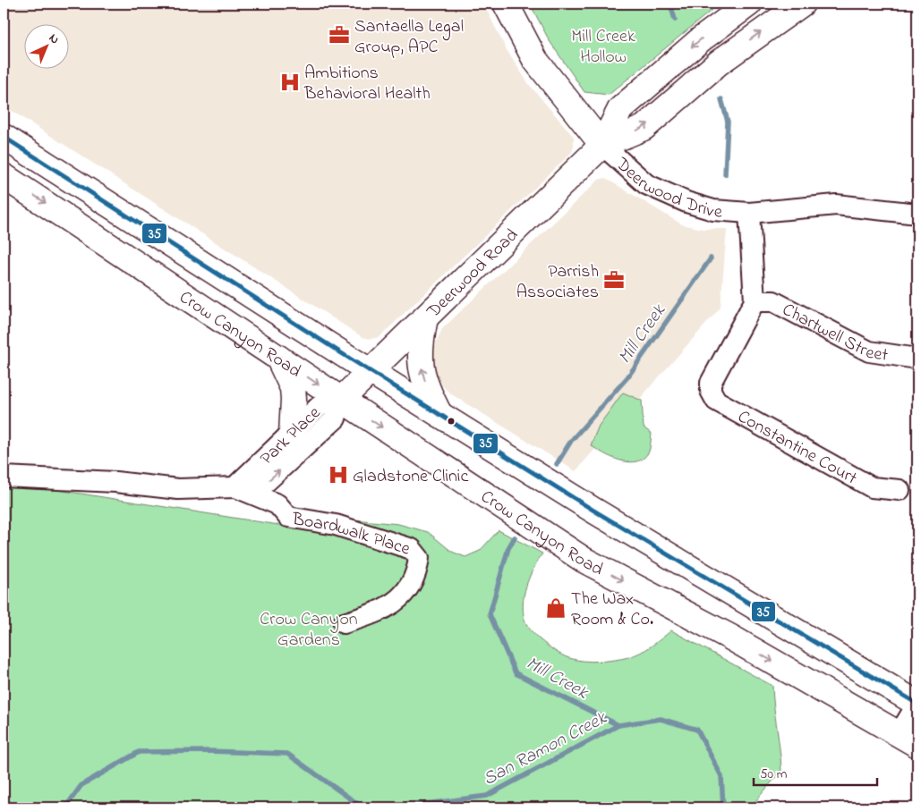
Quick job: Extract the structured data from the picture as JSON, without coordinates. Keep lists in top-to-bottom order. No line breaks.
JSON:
{"streets":{"main road":["Deerwood Drive","Deerwood Road","Crow Canyon Road"],"street":["Chartwell Street","Park Place","Constantine Court","Boardwalk Place"]},"crossings":[["Deerwood Drive","Deerwood Road"],["Deerwood Road","Crow Canyon Road"],["Deerwood Road","Park Place"],["Chartwell Street","Constantine Court"],["Crow Canyon Road","Park Place"],["Park Place","Boardwalk Place"]],"water":["Mill Creek","San Ramon Creek"],"parks":["Mill Creek Hollow","Crow Canyon Gardens"],"places":{"office":["Santaella Legal Group, APC","Parrish Associates"],"hospital":["Ambitions Behavioral Health","Gladstone Clinic"],"shop":["The Wax Room & Co."]},"lines":["transit line 35"],"scale_bar":"50 m","north":"top right"}
